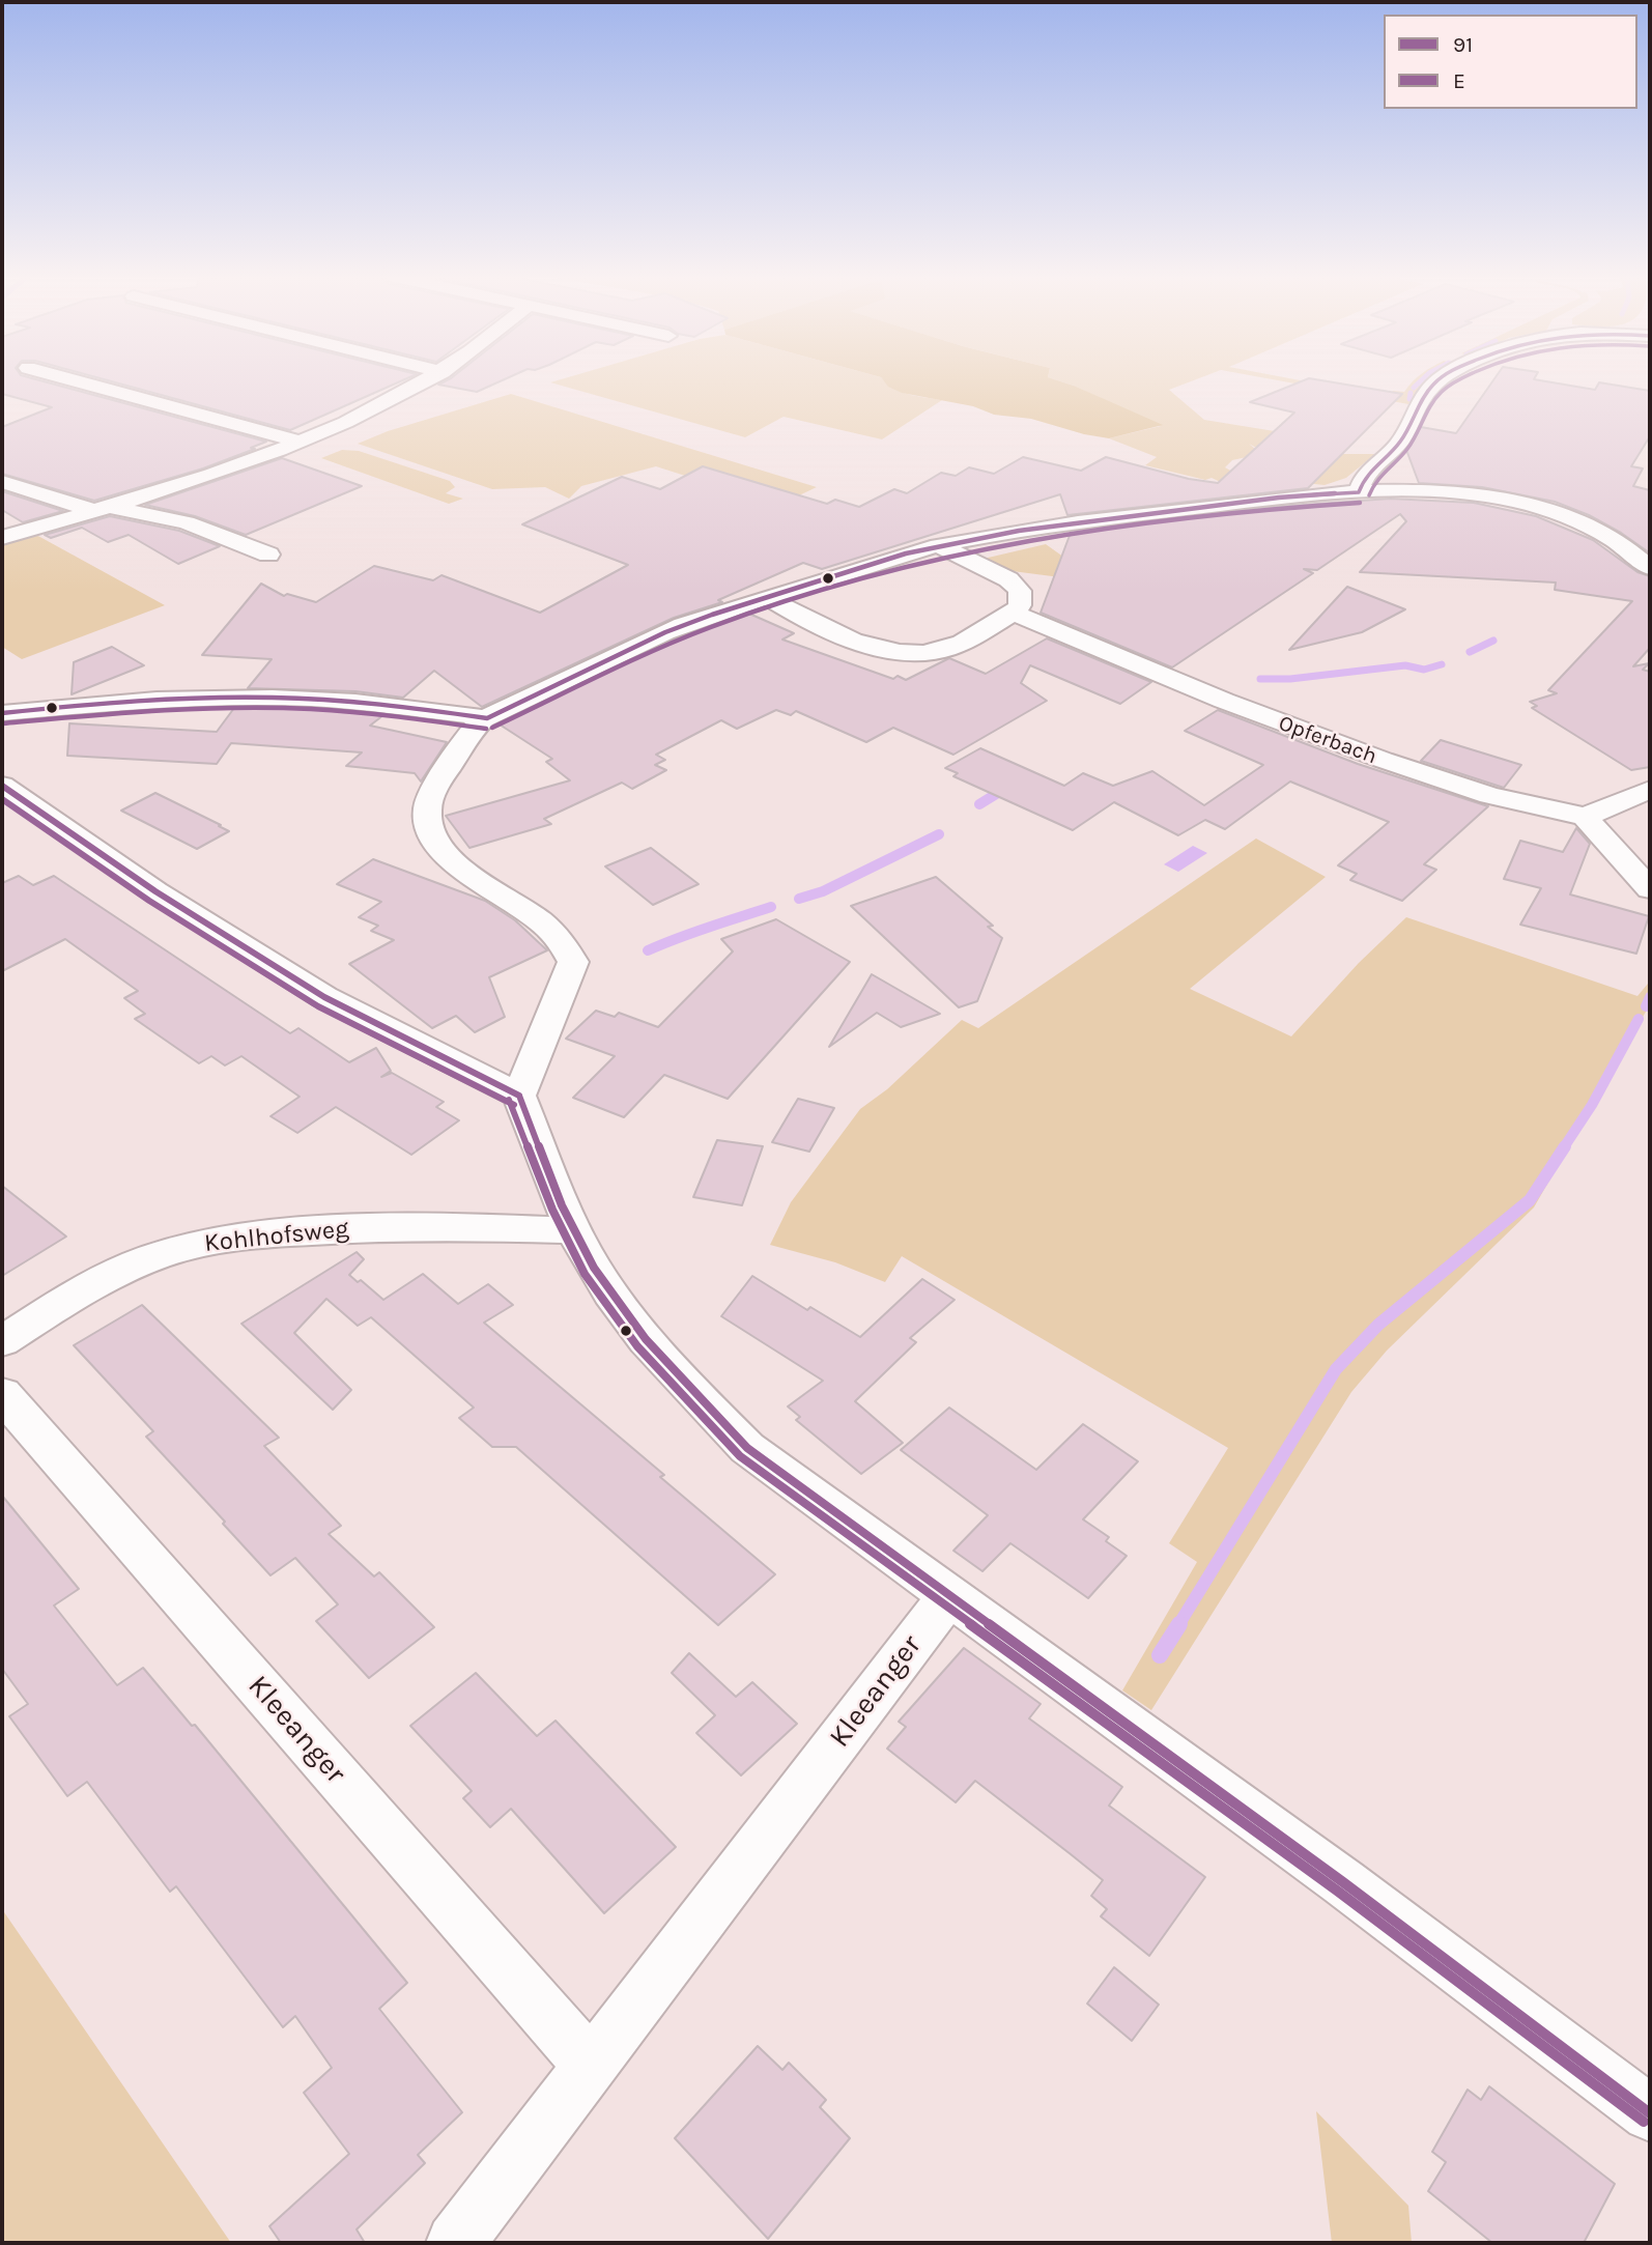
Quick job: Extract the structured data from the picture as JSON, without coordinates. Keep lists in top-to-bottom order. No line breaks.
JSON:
{"streets":{"street":["Opferbach","Kohlhofsweg","Kleeanger"]},"lines":["transit line 91","transit line E"],"legend":["91","E"]}
